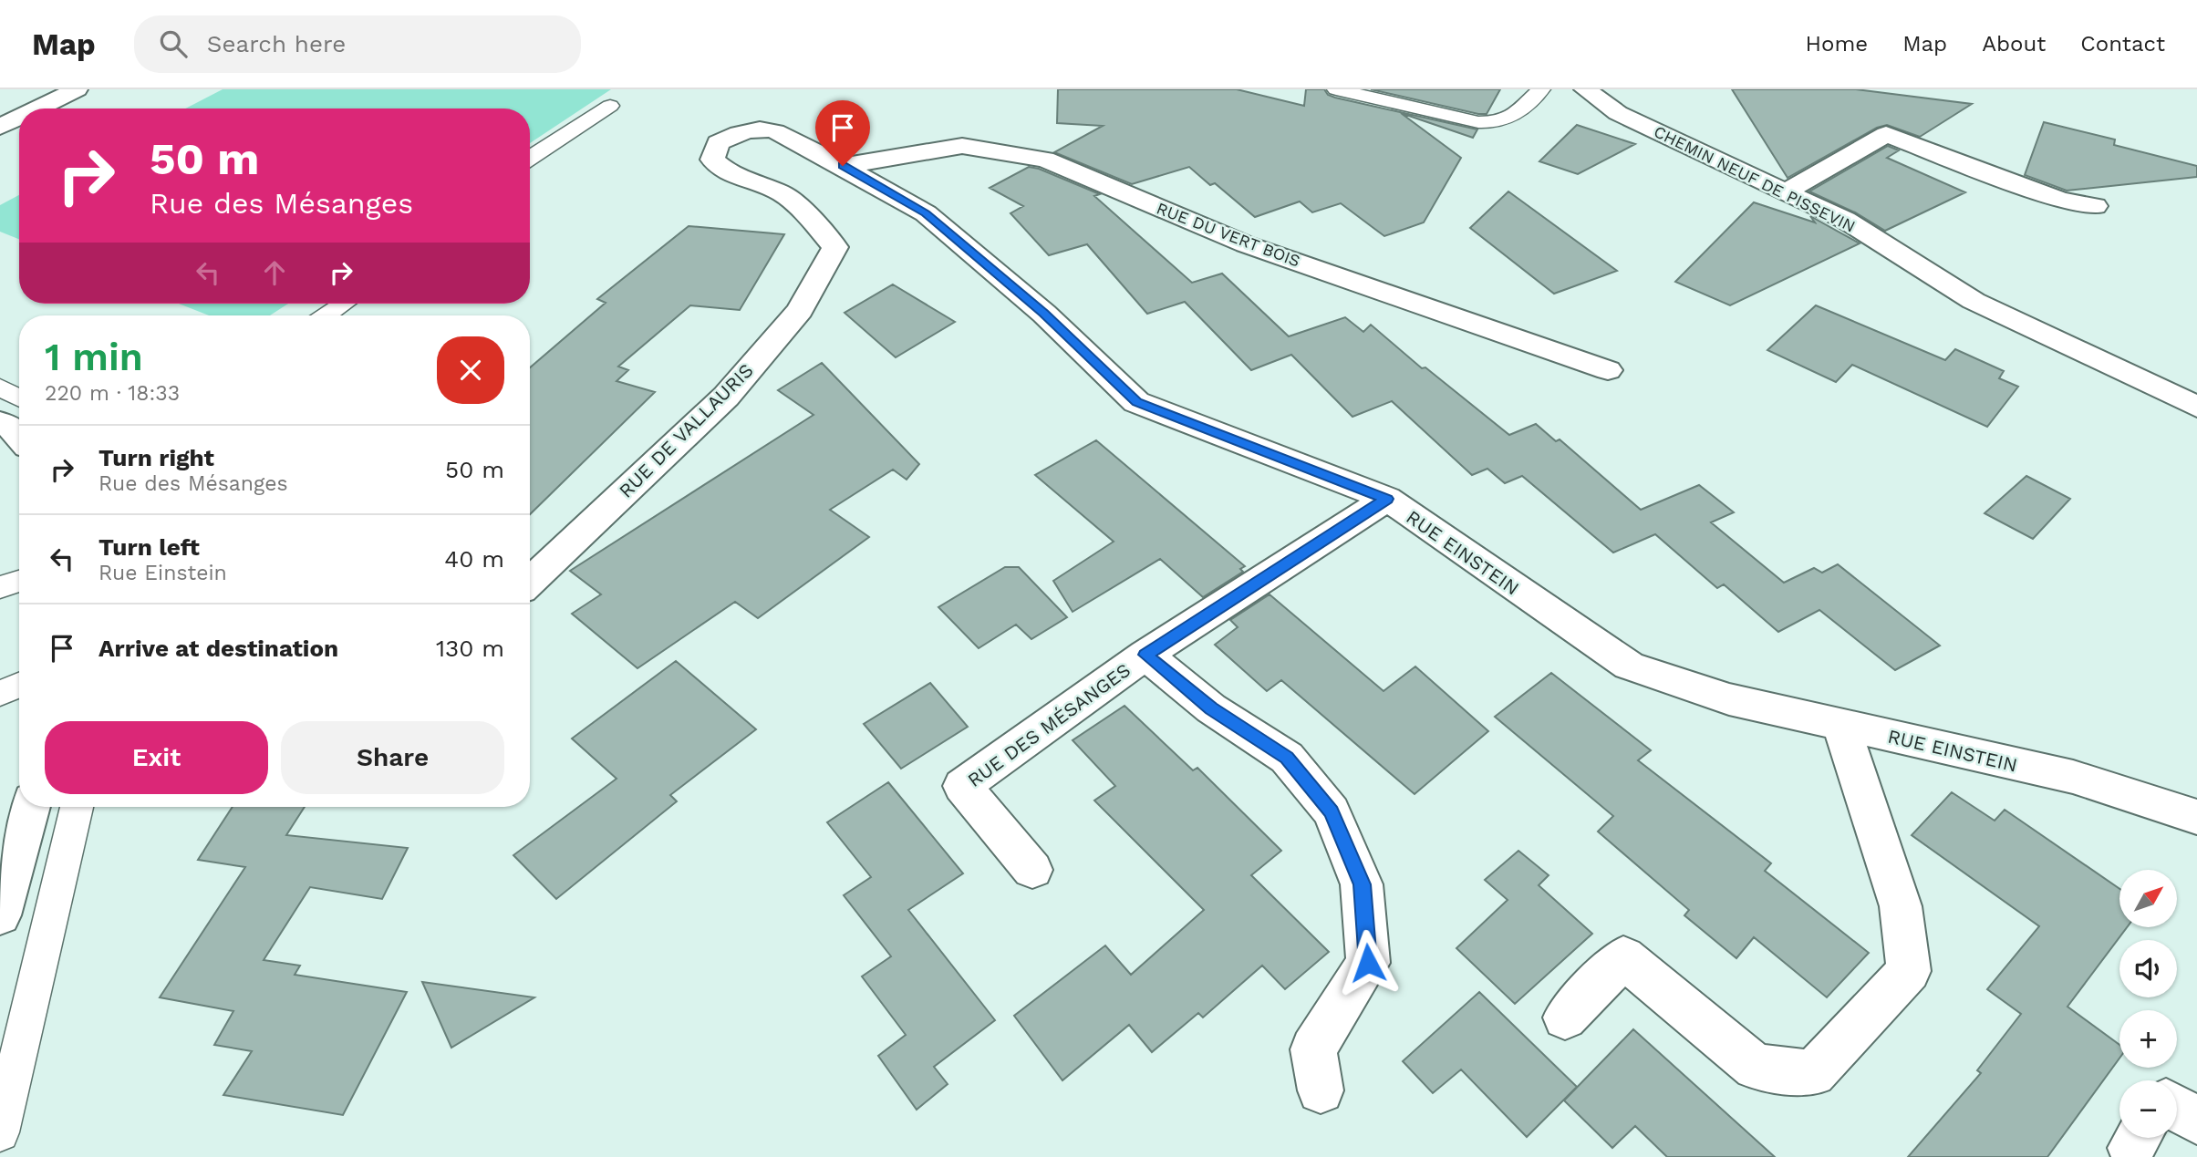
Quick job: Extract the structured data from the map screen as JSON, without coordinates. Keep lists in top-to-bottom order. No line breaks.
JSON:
{"streets":{"street":["CHEMIN NEUF DE PISSEVIN","RUE DU VERT BOIS","RUE DE VALLAURIS","RUE EINSTEIN","RUE DES MÉSANGES"]},"crossings":[["RUE DU VERT BOIS","RUE EINSTEIN"],["RUE DE VALLAURIS","RUE EINSTEIN"],["RUE EINSTEIN","RUE DES MÉSANGES"]],"north":"top right","page":{"header":"Map","search":"Search here","nav":["Home","Map","About","Contact"],"turn":["50 m","Rue des Mésanges"],"heading":["1 min","220 m · 18:33"],"list":[{"name":"Turn right","note":"Rue des Mésanges","value":"50 m"},{"name":"Turn left","note":"Rue Einstein","value":"40 m"},{"name":"Arrive at destination","value":"130 m"}],"buttons":["Exit","Share"],"map_buttons":["+","−"]}}
